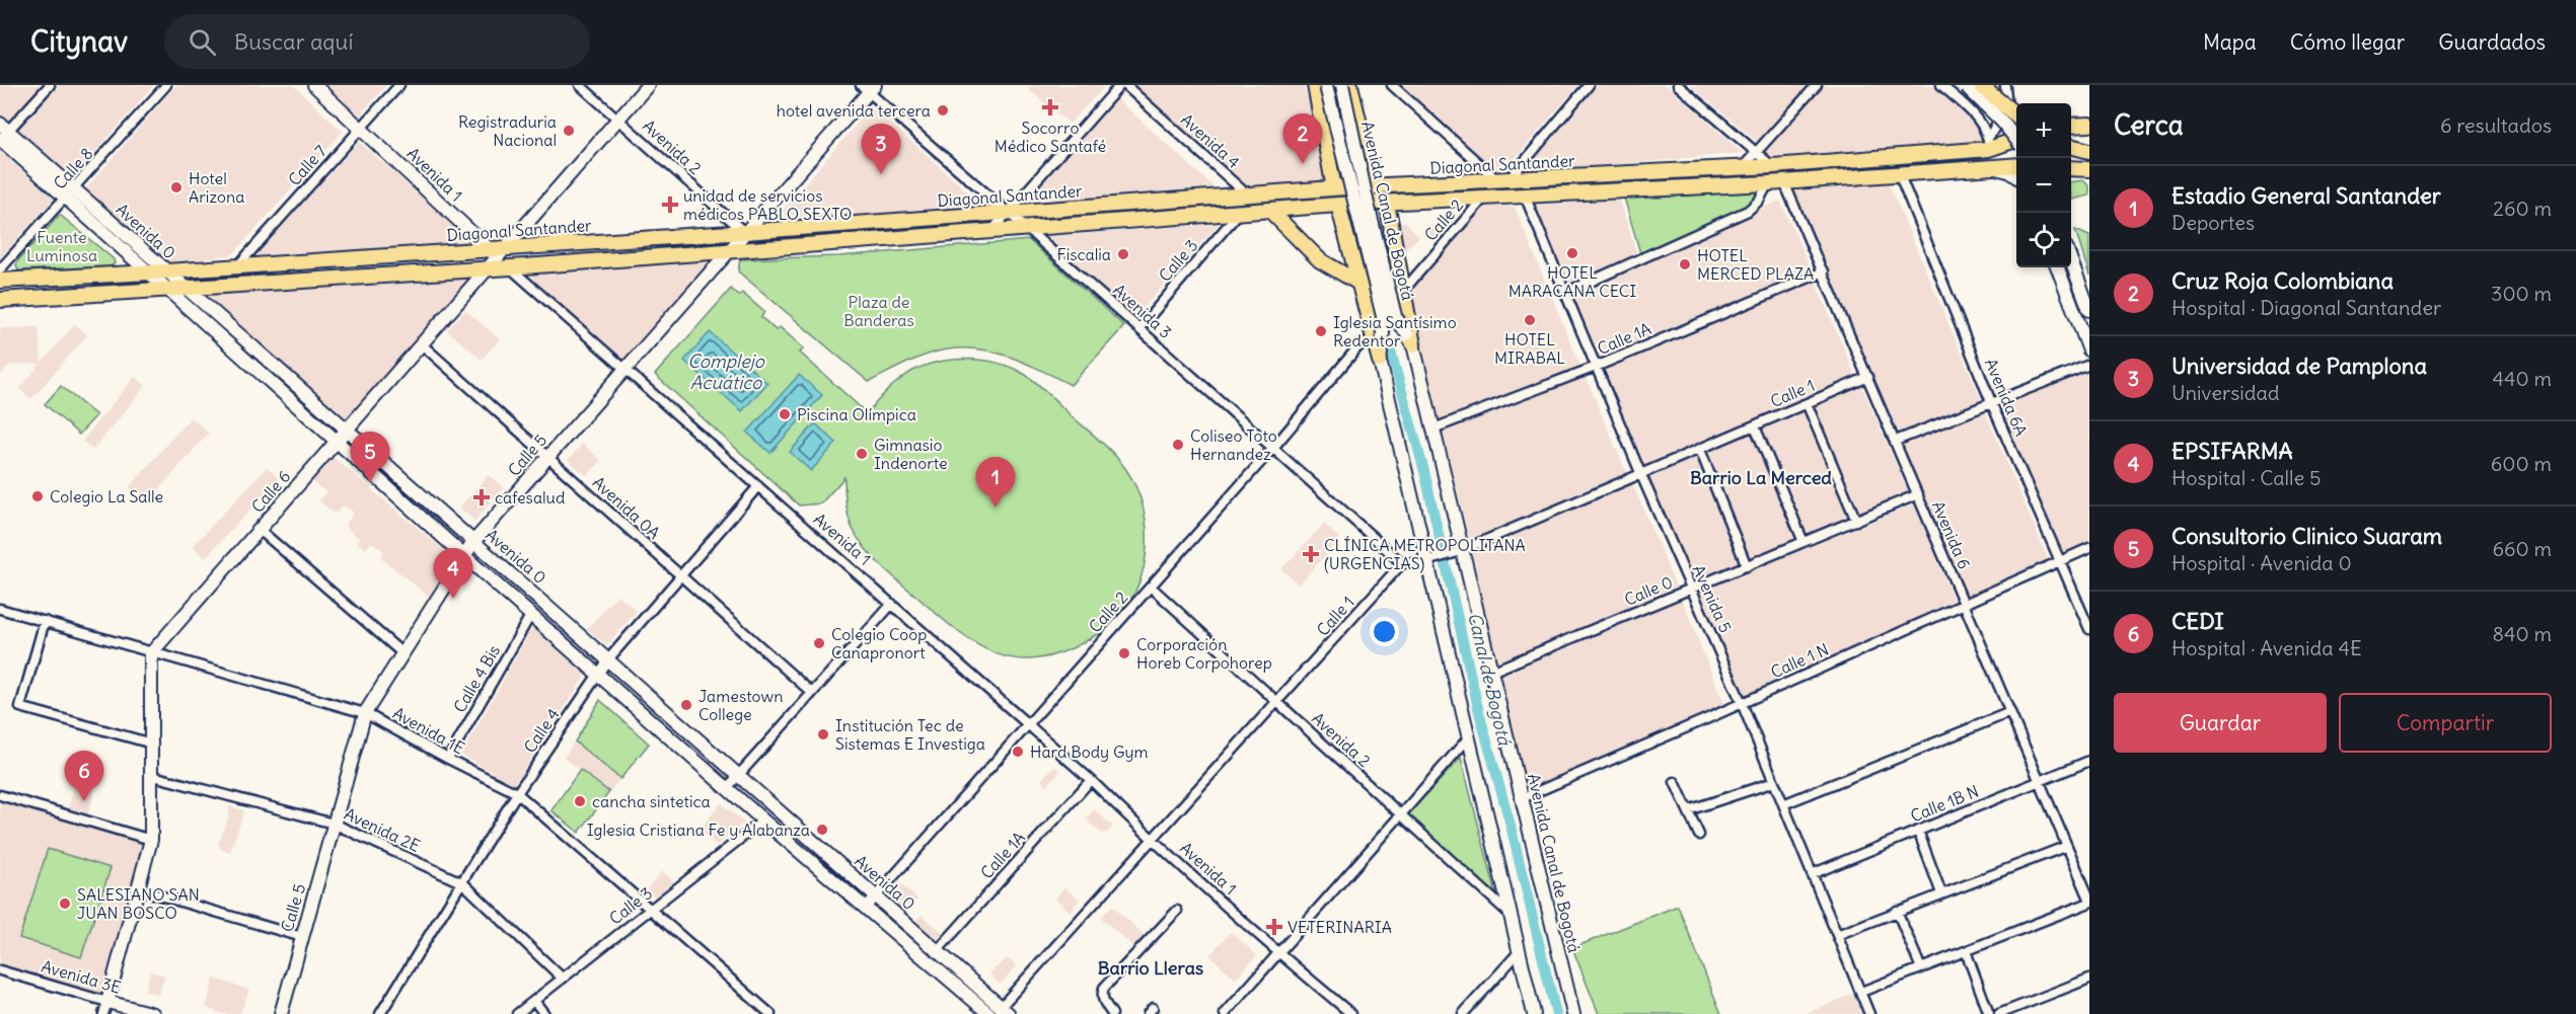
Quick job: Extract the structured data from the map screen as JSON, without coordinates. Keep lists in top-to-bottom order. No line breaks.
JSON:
{"streets":{"main road":["Diagonal Santander"],"street":["Avenida 4","Avenida 2","Calle 7","Calle 8","Avenida 1","Avenida Canal de Bogotá","Calle 2","Avenida 0","Calle 3","Avenida 3","Calle 1A","Calle 1","Avenida 6A","Calle 5","Calle 6","Avenida 0A","Avenida 6","Calle 0","Avenida 5","Calle 1 N","Calle 4 Bis","Avenida 1E","Calle 4","Calle 1B N","Avenida 2E","Avenida 3E"]},"crossings":[["Avenida 4","Diagonal Santander"],["Avenida 2","Diagonal Santander"],["Avenida 2","Calle 2"],["Avenida 2","Calle 1"],["Avenida 2","Calle 5"],["Avenida 2","Calle 6"],["Diagonal Santander","Calle 7"],["Diagonal Santander","Avenida 1"],["Diagonal Santander","Calle 2"],["Diagonal Santander","Avenida 0"],["Diagonal Santander","Calle 3"],["Diagonal Santander","Avenida 3"],["Diagonal Santander","Avenida 6A"],["Diagonal Santander","Calle 5"],["Diagonal Santander","Calle 6"],["Diagonal Santander","Avenida 6"],["Diagonal Santander","Avenida 5"],["Calle 7","Avenida 1"],["Calle 8","Avenida 0"],["Avenida 1","Calle 2"],["Avenida 1","Calle 1A"],["Avenida 1","Calle 1"],["Avenida 1","Calle 5"],["Avenida 1","Calle 6"],["Avenida 1","Calle 4"],["Avenida Canal de Bogotá","Calle 2"],["Avenida Canal de Bogotá","Calle 1A"],["Avenida Canal de Bogotá","Calle 1"],["Avenida Canal de Bogotá","Calle 0"],["Avenida Canal de Bogotá","Calle 1 N"],["Calle 2","Avenida 0"],["Calle 2","Avenida 3"],["Avenida 0","Calle 3"],["Avenida 0","Calle 1A"],["Avenida 0","Calle 1"],["Avenida 0","Calle 5"],["Avenida 0","Calle 6"],["Avenida 0","Calle 4 Bis"],["Avenida 0","Calle 4"],["Calle 3","Avenida 3"],["Calle 3","Avenida 1E"],["Calle 3","Avenida 2E"],["Avenida 3","Calle 1"],["Avenida 3","Calle 5"],["Calle 1A","Avenida 6"],["Calle 1A","Avenida 5"],["Calle 1","Avenida 6"],["Calle 1","Avenida 5"],["Avenida 6A","Calle 1 N"],["Calle 5","Avenida 0A"],["Calle 5","Avenida 1E"],["Calle 5","Avenida 2E"],["Calle 6","Avenida 0A"],["Calle 6","Avenida 1E"],["Avenida 0A","Calle 4"],["Avenida 6","Calle 0"],["Avenida 6","Calle 1 N"],["Avenida 6","Calle 1B N"],["Calle 0","Avenida 5"],["Avenida 5","Calle 1 N"],["Avenida 5","Calle 1B N"],["Calle 4 Bis","Avenida 1E"],["Avenida 1E","Calle 4"],["Calle 4","Avenida 2E"]],"districts":["Barrio La Merced","Barrio Lleras"],"water":["Complejo Acuático","Canal de Bogotá"],"parks":["Fuente Luminosa","Plaza de Banderas"],"places":{"health":["Socorro Médico Santafé","unidad de servicios médicos PABLO SEXTO","cafesalud","CLÍNICA METROPOLITANA (URGENCIAS)","VETERINARIA"],"other":["hotel avenida tercera","Registraduria Nacional","Hotel Arizona","HOTEL MARACANA CECI","Fiscalia","HOTEL MERCED PLAZA","HOTEL MIRABAL","Iglesia Santísimo Redentor","Piscina Olímpica","Coliseo Toto Hernandez","Gimnasio Indenorte","Colegio La Salle","Colegio Coop Canapronort","Corporación Horeb Corpohorep","Jamestown College","Institución Tec de Sistemas E Investiga","Hard Body Gym","cancha sintetica","Iglesia Cristiana Fe y Alabanza","SALESIANO SAN JUAN BOSCO"]},"page":{"header":"Citynav","search":"Buscar aquí","nav":["Mapa","Cómo llegar","Guardados"],"heading":["Cerca","6 resultados"],"map_buttons":["+","−"],"pins":["2","3","5","1","4","6"],"list":[{"mark":"1","name":"Estadio General Santander","note":"Deportes","value":"260 m"},{"mark":"2","name":"Cruz Roja Colombiana","note":"Hospital · Diagonal Santander","value":"300 m"},{"mark":"3","name":"Universidad de Pamplona","note":"Universidad","value":"440 m"},{"mark":"4","name":"EPSIFARMA","note":"Hospital · Calle 5","value":"600 m"},{"mark":"5","name":"Consultorio Clinico Suaram","note":"Hospital · Avenida 0","value":"660 m"},{"mark":"6","name":"CEDI","note":"Hospital · Avenida 4E","value":"840 m"}],"buttons":["Guardar","Compartir"]}}
